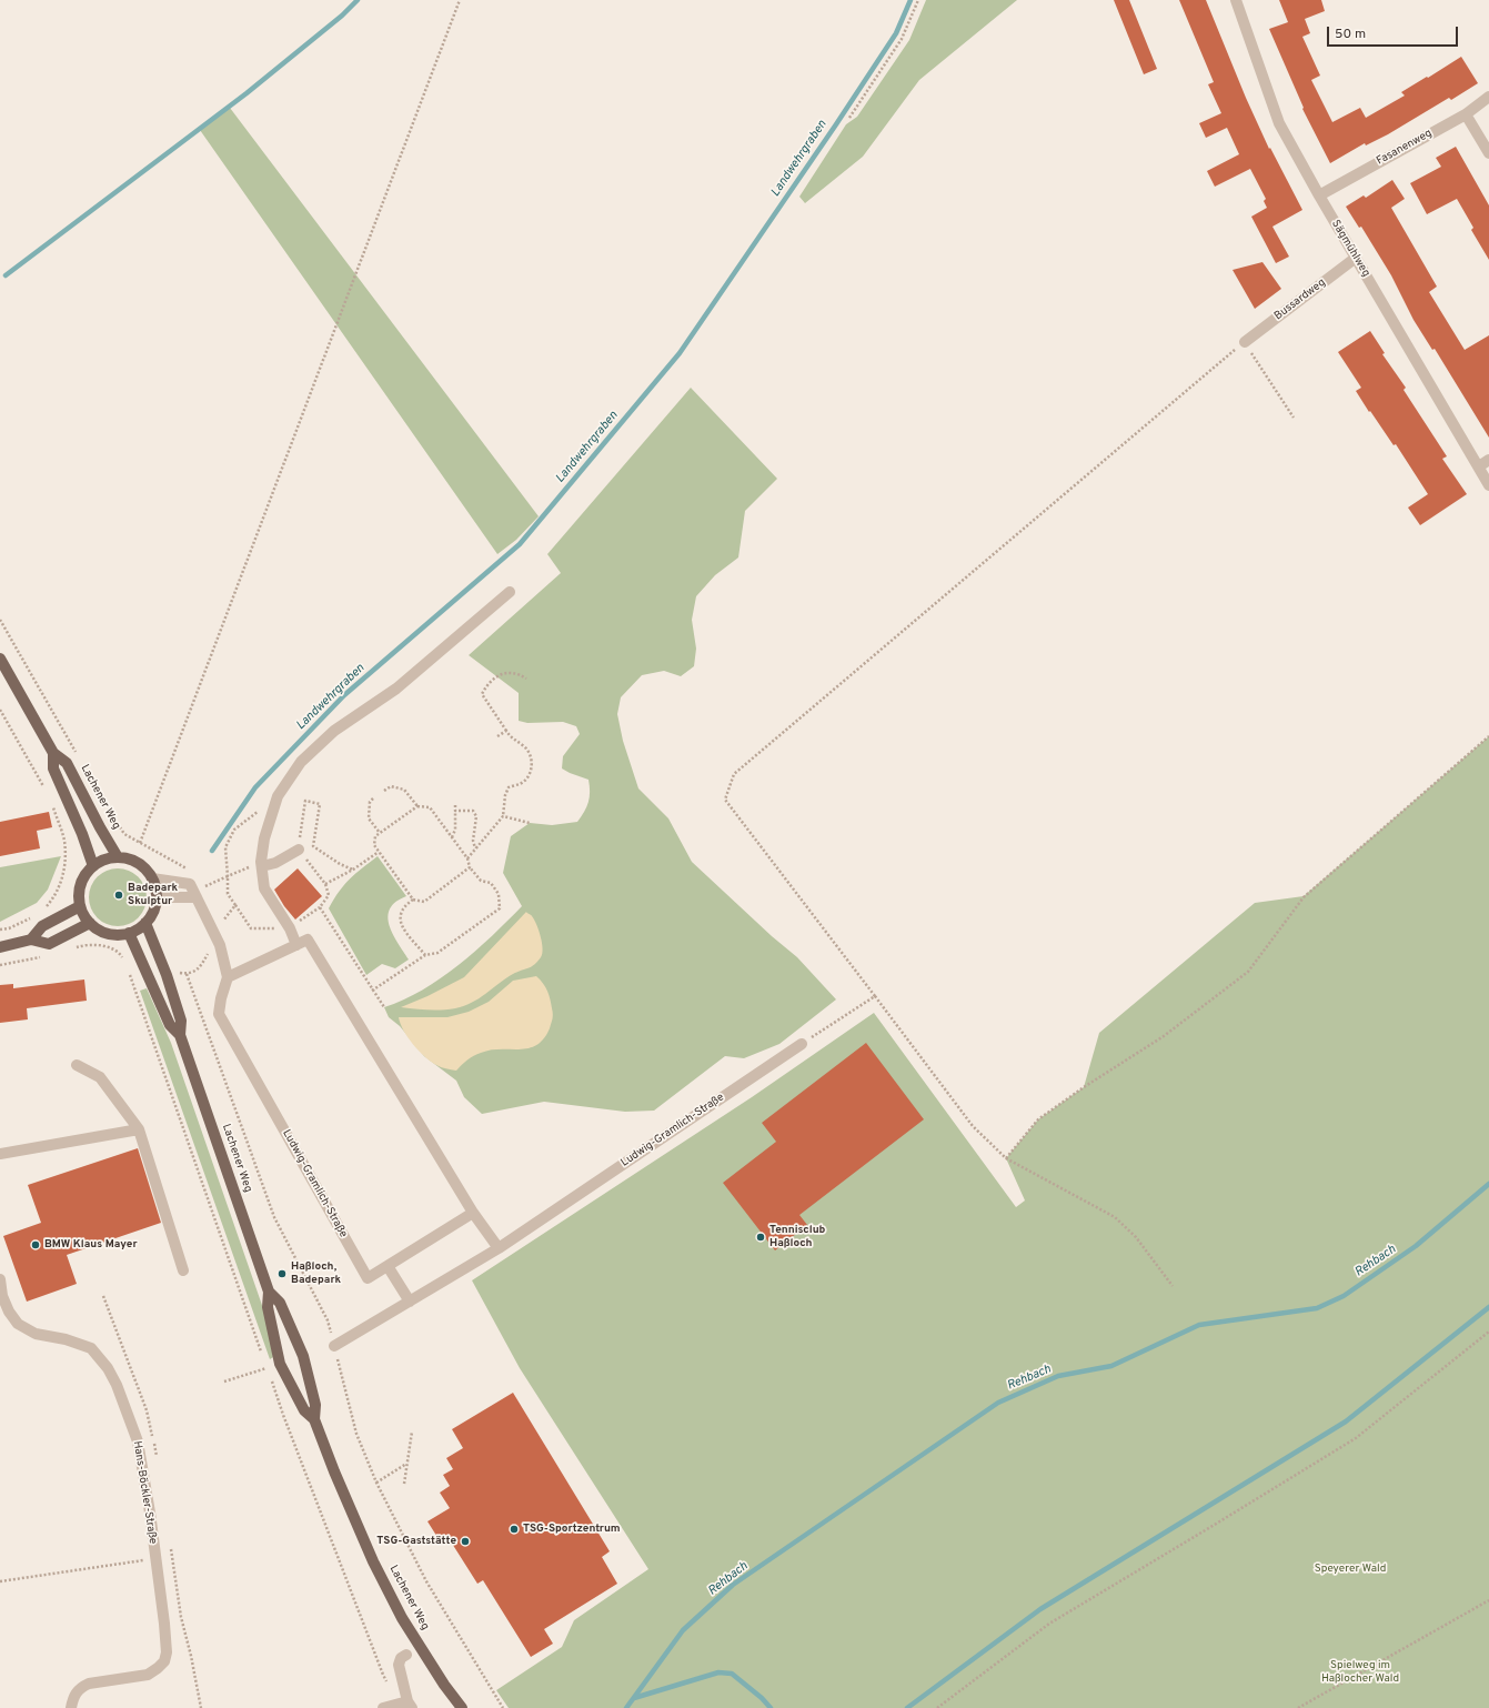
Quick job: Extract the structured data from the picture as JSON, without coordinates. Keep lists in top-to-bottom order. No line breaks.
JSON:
{"streets":{"main road":["Lachener Weg"],"street":["Fasanenweg","Sägmühlweg","Bussardweg","Ludwig-Gramlich-Straße","Hans-Böckler-Straße"]},"crossings":[["Fasanenweg","Sägmühlweg"],["Sägmühlweg","Bussardweg"]],"water":["Landwehrgraben","Rehbach"],"parks":["Speyerer Wald","Spielweg im Haßlocher Wald"],"places":["Badepark Skulptur","Tennisclub Haßloch","BMW Klaus Mayer","Haßloch, Badepark","TSG-Sportzentrum","TSG-Gaststätte"],"scale_bar":"50 m"}
